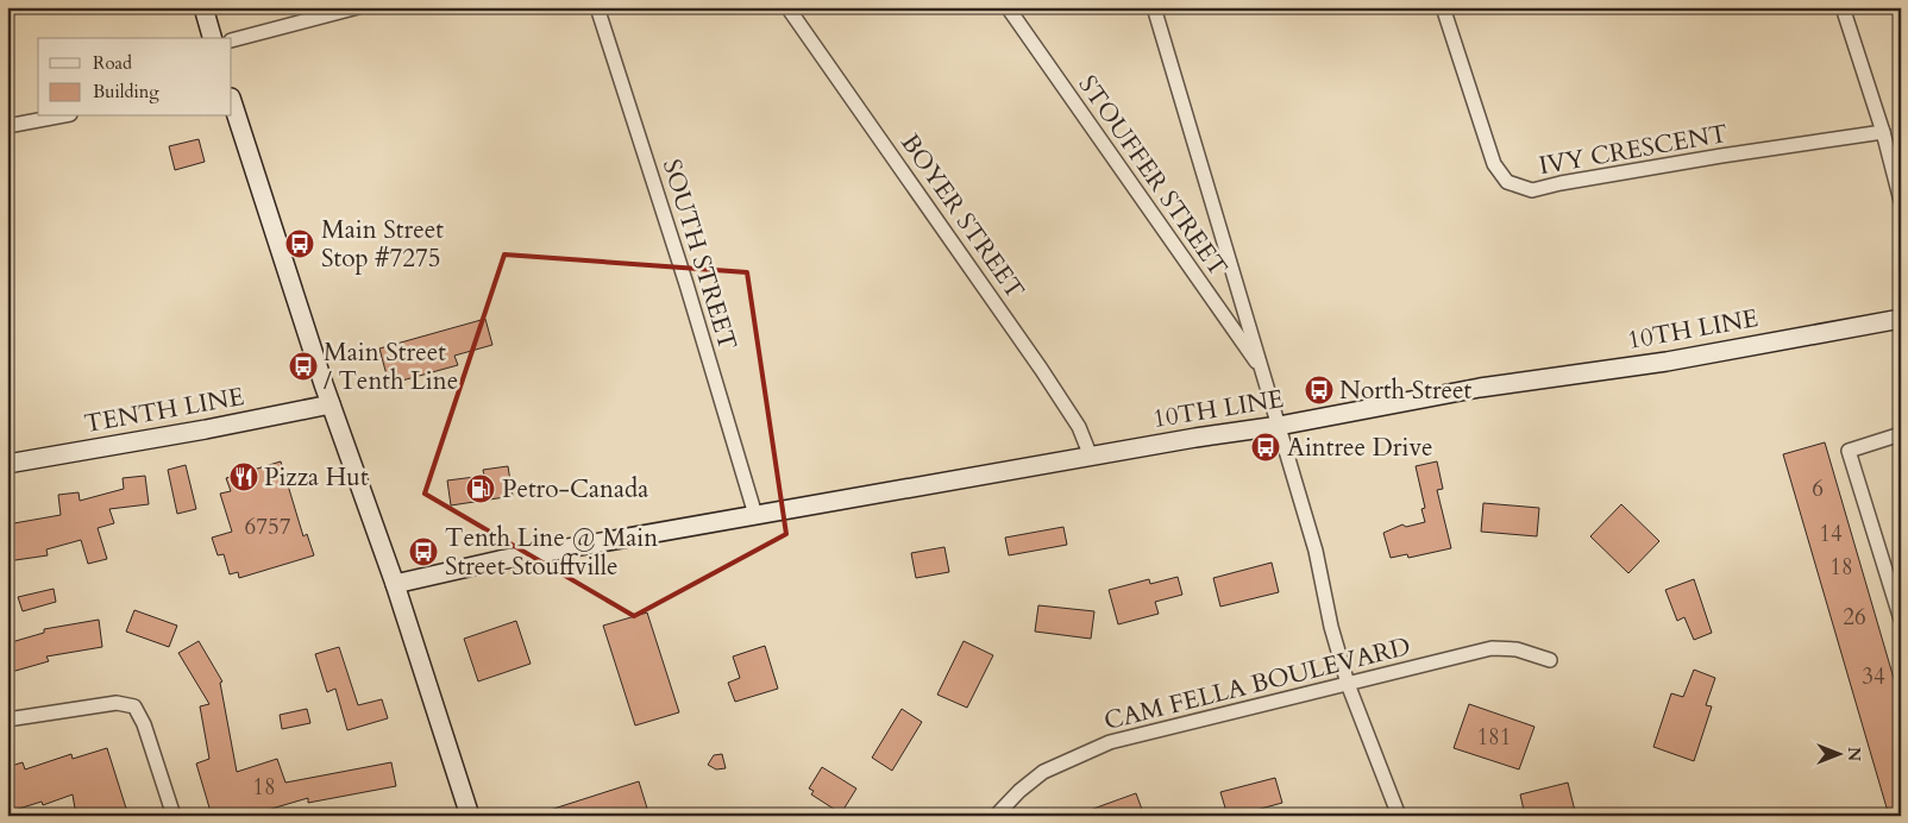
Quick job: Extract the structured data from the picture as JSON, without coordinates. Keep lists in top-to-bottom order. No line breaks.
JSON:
{"streets":{"main road":["10TH LINE","TENTH LINE"],"street":["IVY CRESCENT","STOUFFER STREET","BOYER STREET","SOUTH STREET","CAM FELLA BOULEVARD"]},"crossings":[["BOYER STREET","10TH LINE"],["SOUTH STREET","10TH LINE"]],"places":{"bus stop":["Main Street Stop #7275","Main Street / Tenth Line","North Street","Aintree Drive","Tenth Line @ Main Street Stouffville"],"restaurant":["Pizza Hut"],"fuel station":["Petro-Canada"]},"house_numbers":["6","6757","14","18","26","34","181","18"],"legend":["Road","Building"],"north":"right"}
